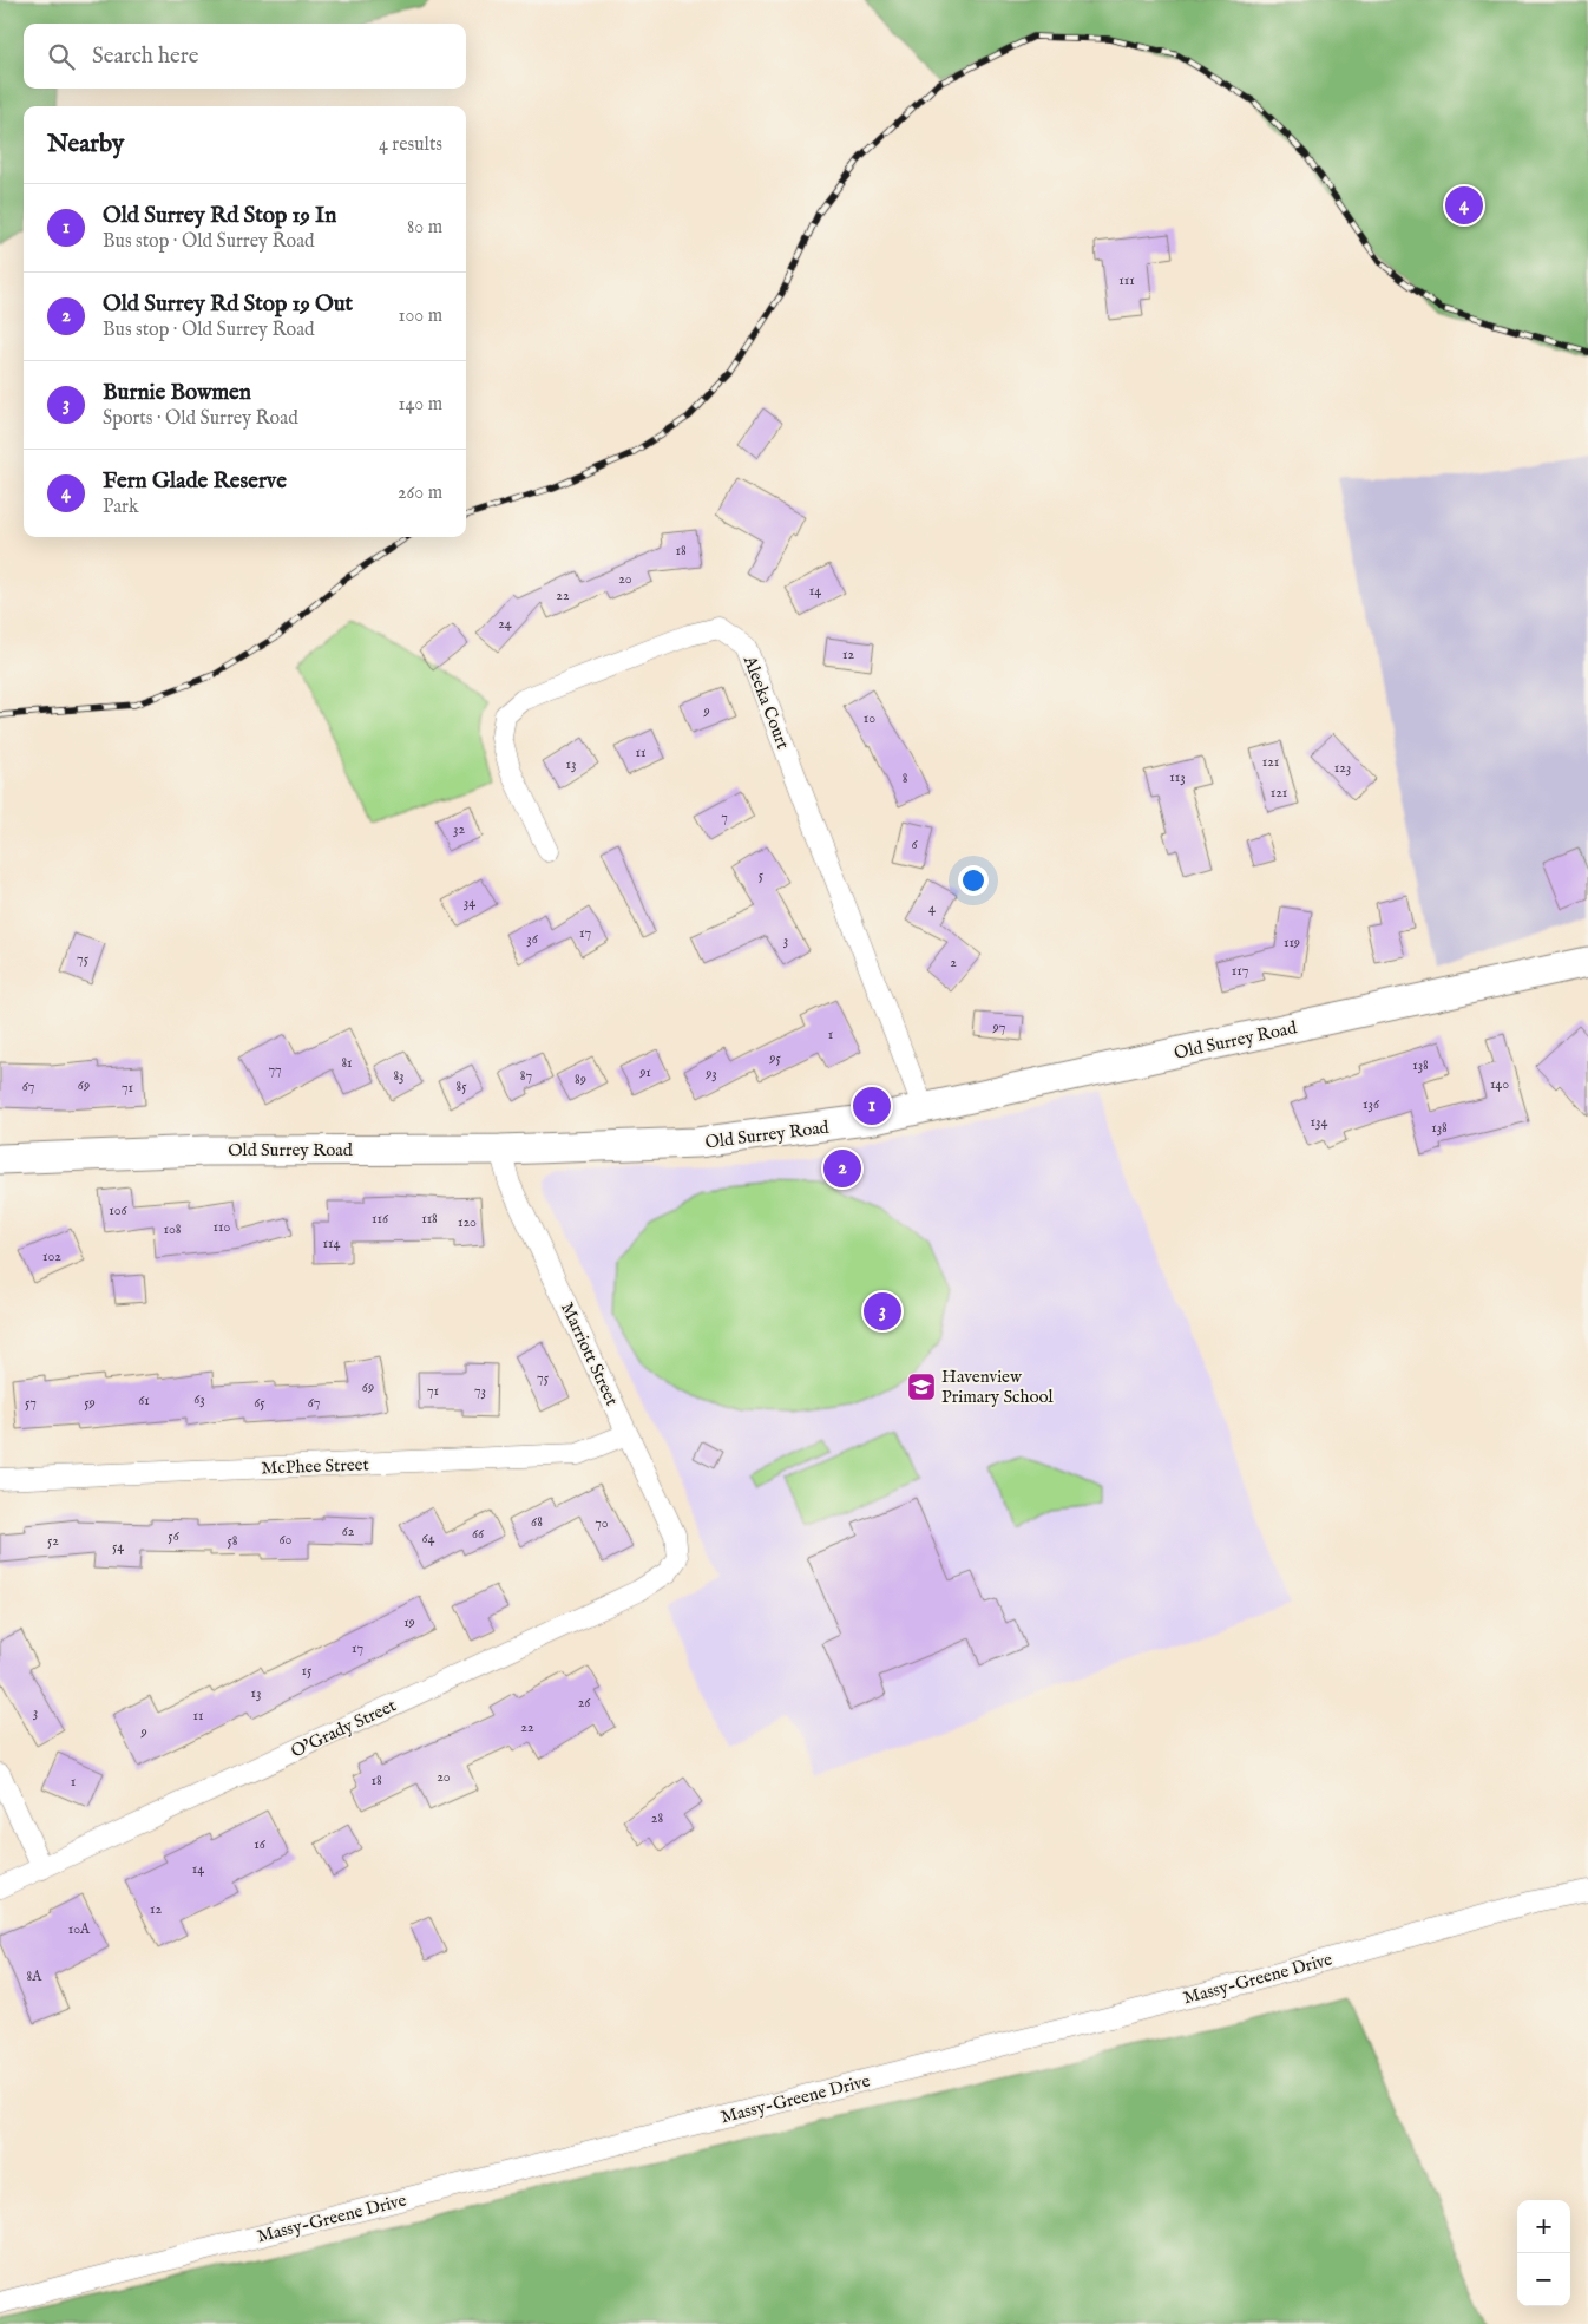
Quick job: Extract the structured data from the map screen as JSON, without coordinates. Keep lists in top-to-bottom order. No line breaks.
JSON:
{"streets":{"main road":["Old Surrey Road"],"street":["Aleeka Court","Marriott Street","McPhee Street","O'Grady Street","Massy-Greene Drive"]},"crossings":[["Aleeka Court","Old Surrey Road"],["Old Surrey Road","Marriott Street"],["Marriott Street","McPhee Street"],["Marriott Street","O'Grady Street"]],"places":{"school or university":["Havenview Primary School"]},"house_numbers":["111","18","20","14","22","24","12","9","10","11","121","13","123","113","8","121","7","32","6","5","34","4","17","36","3","119","75","2","117","97","1","95","81","138","77","91","93","83","87","89","140","69","67","85","71","136","134","138","106","116","118","120","110","108","114","102","75","69","71","73","63","61","57","59","65","67","68","70","62","66","56","64","60","52","58","54","19","17","15","13","26","3","11","22","9","20","18","1","28","16","14","12","10A","8A"],"page":{"search":"Search here","heading":["Nearby","4 results"],"list":[{"mark":"1","name":"Old Surrey Rd Stop 19 In","note":"Bus stop · Old Surrey Road","value":"80 m"},{"mark":"2","name":"Old Surrey Rd Stop 19 Out","note":"Bus stop · Old Surrey Road","value":"100 m"},{"mark":"3","name":"Burnie Bowmen","note":"Sports · Old Surrey Road","value":"140 m"},{"mark":"4","name":"Fern Glade Reserve","note":"Park","value":"260 m"}],"pins":["4","1","2","3"],"map_buttons":["+","−"]}}
